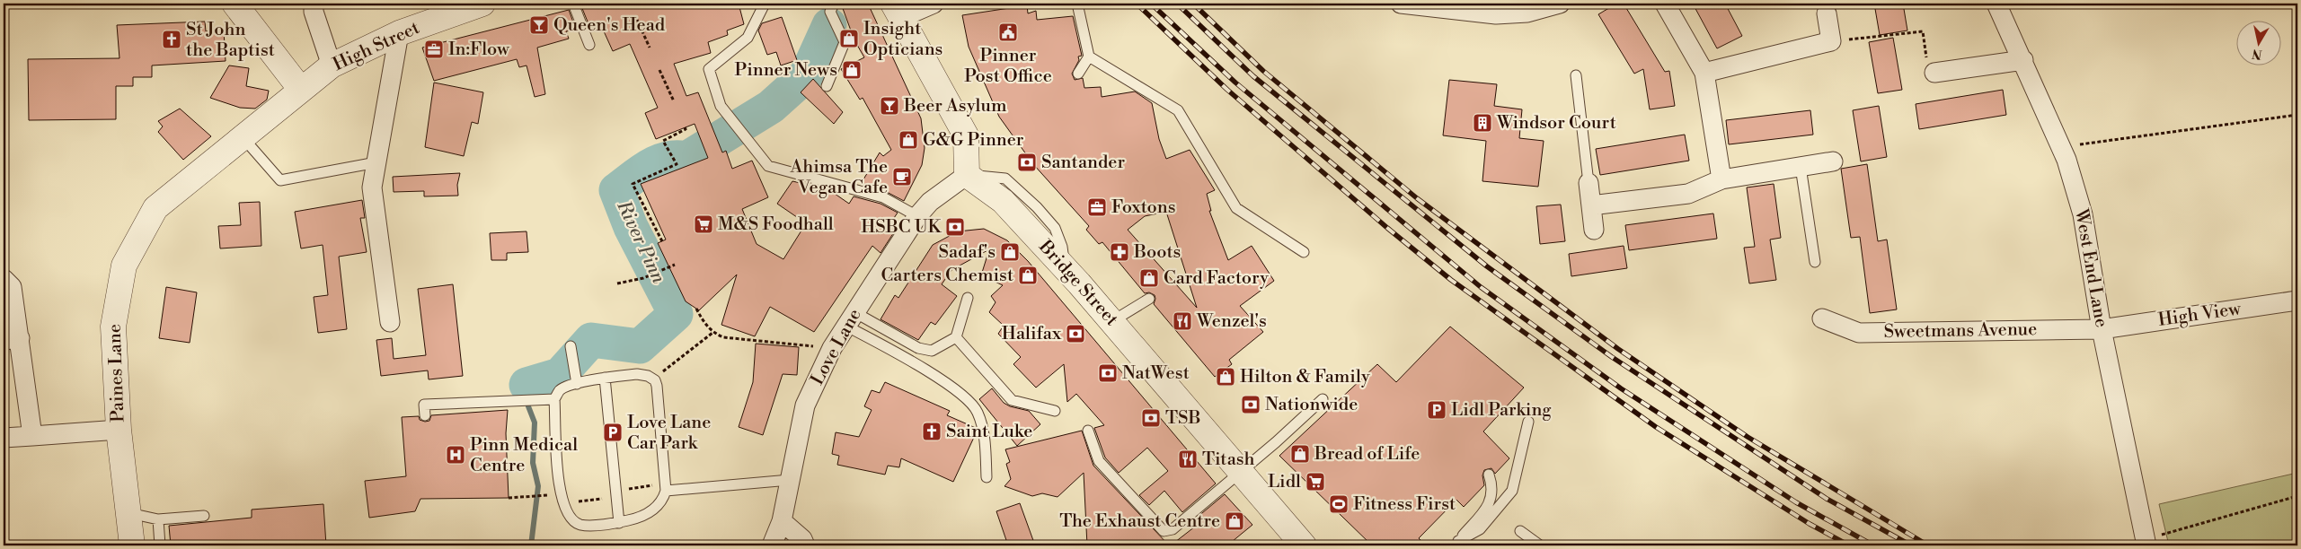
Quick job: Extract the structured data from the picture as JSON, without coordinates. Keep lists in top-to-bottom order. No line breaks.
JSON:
{"streets":{"street":["High Street","West End Lane","Bridge Street","High View","Sweetmans Avenue","Love Lane","Paines Lane"]},"crossings":[["High Street","Paines Lane"],["West End Lane","High View"],["West End Lane","Sweetmans Avenue"],["Bridge Street","Love Lane"],["High View","Sweetmans Avenue"]],"water":["River Pinn"],"places":{"bar":["Queen's Head","Beer Asylum"],"public building":["Pinner Post Office"],"shop":["Insight Opticians","Pinner News","G&G Pinner","Sadaf's","Carters Chemist","Card Factory","Hilton & Family","Bread of Life","The Exhaust Centre"],"church":["St John the Baptist","Saint Luke"],"office":["In:Flow","Foxtons"],"building":["Windsor Court"],"bank":["Santander","HSBC UK","Halifax","NatWest","Nationwide","TSB"],"cafe":["Ahimsa The Vegan Cafe"],"supermarket":["M&S Foodhall","Lidl"],"pharmacy":["Boots"],"restaurant":["Wenzel's","Titash"],"parking":["Lidl Parking","Love Lane Car Park"],"hospital":["Pinn Medical Centre"],"sports":["Fitness First"]},"north":"bottom"}
